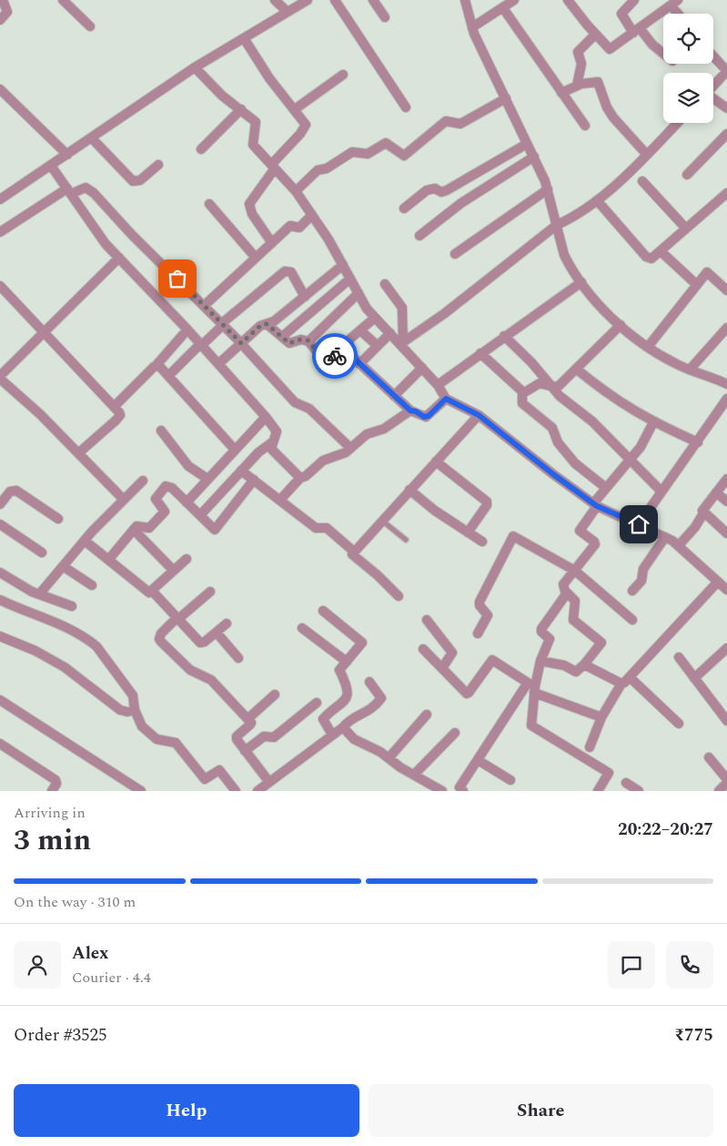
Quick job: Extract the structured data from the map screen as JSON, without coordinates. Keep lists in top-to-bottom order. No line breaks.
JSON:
{"page":{"heading":["3 min","Arriving in","20:22–20:27"],"panel":["Alex","Courier · 4.4","Order #3525","₹775"],"bar":"On the way · 310 m","buttons":["Help","Share"]}}
